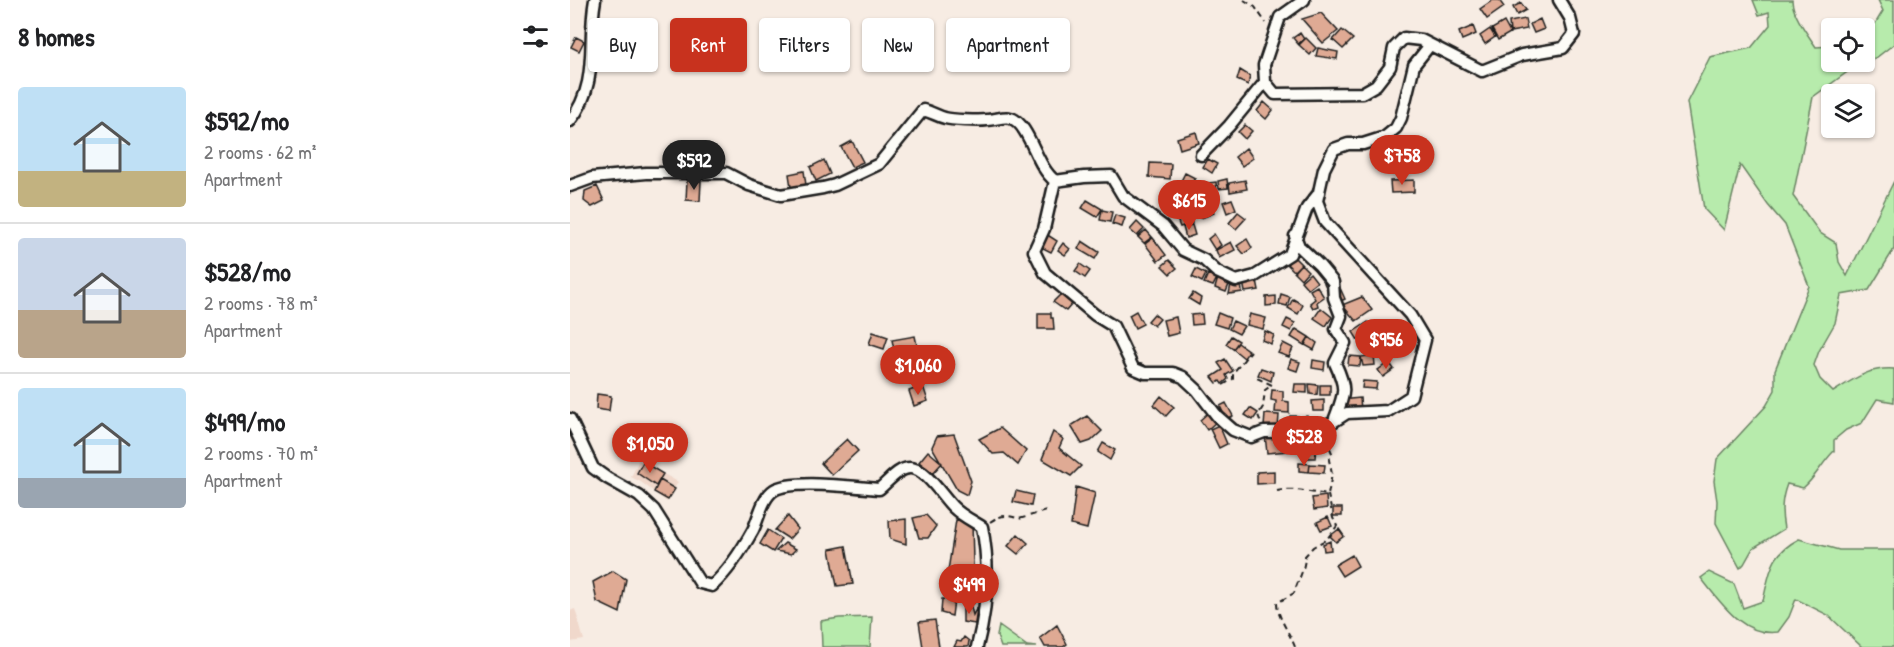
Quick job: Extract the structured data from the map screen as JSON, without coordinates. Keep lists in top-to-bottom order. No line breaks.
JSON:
{"page":{"heading":"8 homes","chip":["Buy","Rent","Filters","New","Apartment"],"list":[{"name":"$592/mo","note":"2 rooms · 62 m² · Apartment"},{"name":"$528/mo","note":"2 rooms · 78 m² · Apartment"},{"name":"$499/mo","note":"2 rooms · 70 m² · Apartment"}],"price":["$758","$592","$615","$956","$1,060","$528","$1,050","$499"]}}
